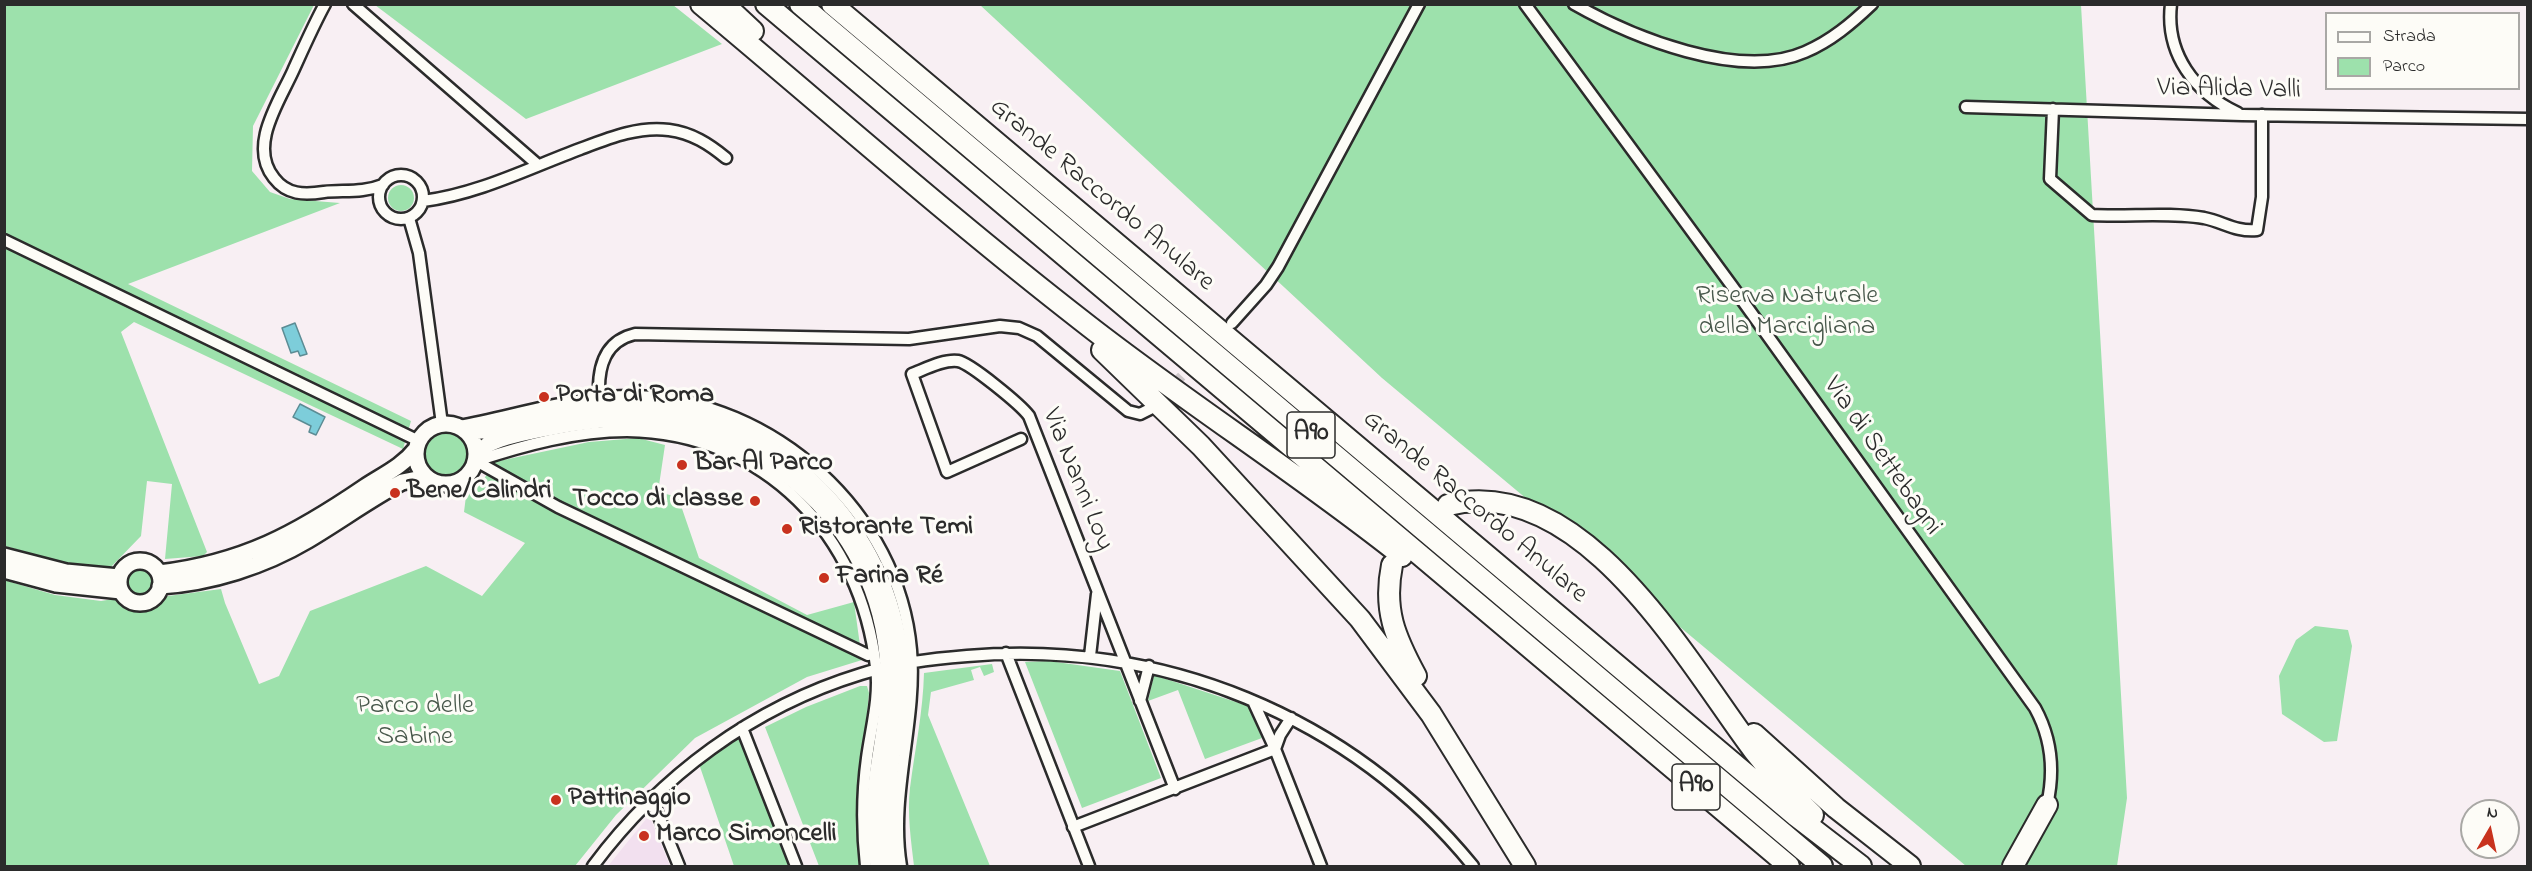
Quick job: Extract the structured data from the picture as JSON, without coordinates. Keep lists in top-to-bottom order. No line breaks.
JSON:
{"streets":{"highway":["Grande Raccordo Anulare","A90"],"street":["Via Alida Valli","Via di Settebagni","Via Nanni Loy"]},"parks":["Riserva Naturale della Marcigliana","Parco delle Sabine"],"places":["Porta di Roma","Bar Al Parco","Bene/Calindri","Tocco di classe","Ristorante Temi","Farina Ré","Pattinaggio","Marco Simoncelli"],"legend":["Strada","Parco"],"north":"top"}
